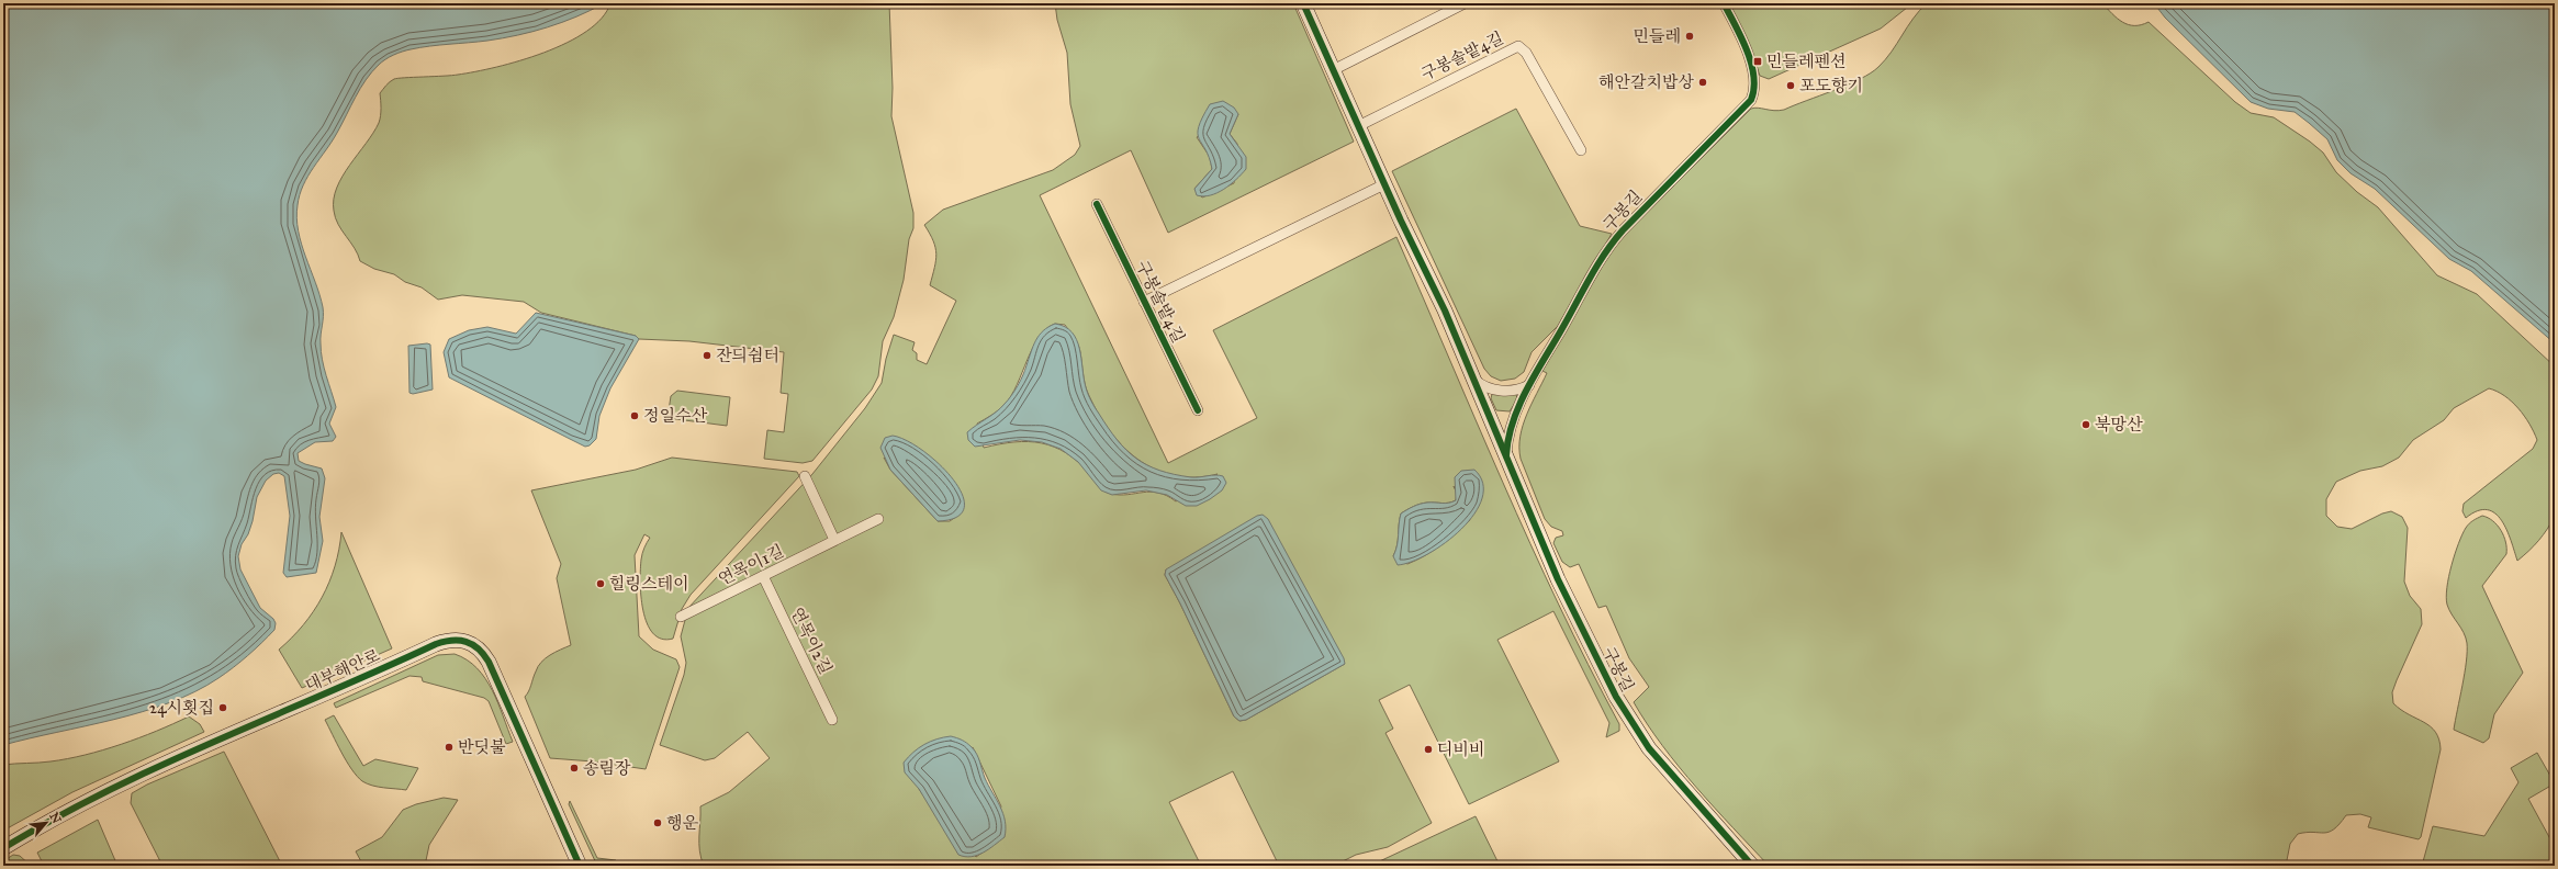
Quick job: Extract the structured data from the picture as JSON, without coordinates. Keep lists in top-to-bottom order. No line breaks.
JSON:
{"streets":{"street":["구봉솔밭4길","구봉길","연목이1길","연목이2길","대부해안로"]},"crossings":[["구봉솔밭4길","구봉길"],["연목이1길","연목이2길"]],"places":{"other":["민들레","해안갈치밥상","포도향기","잔듸쉼터","정일수산","북망산","힐링스테이","24시횟집","반딧불","디비비","송림장","행운"],"transit":["민들레펜션"]},"north":"top right"}
